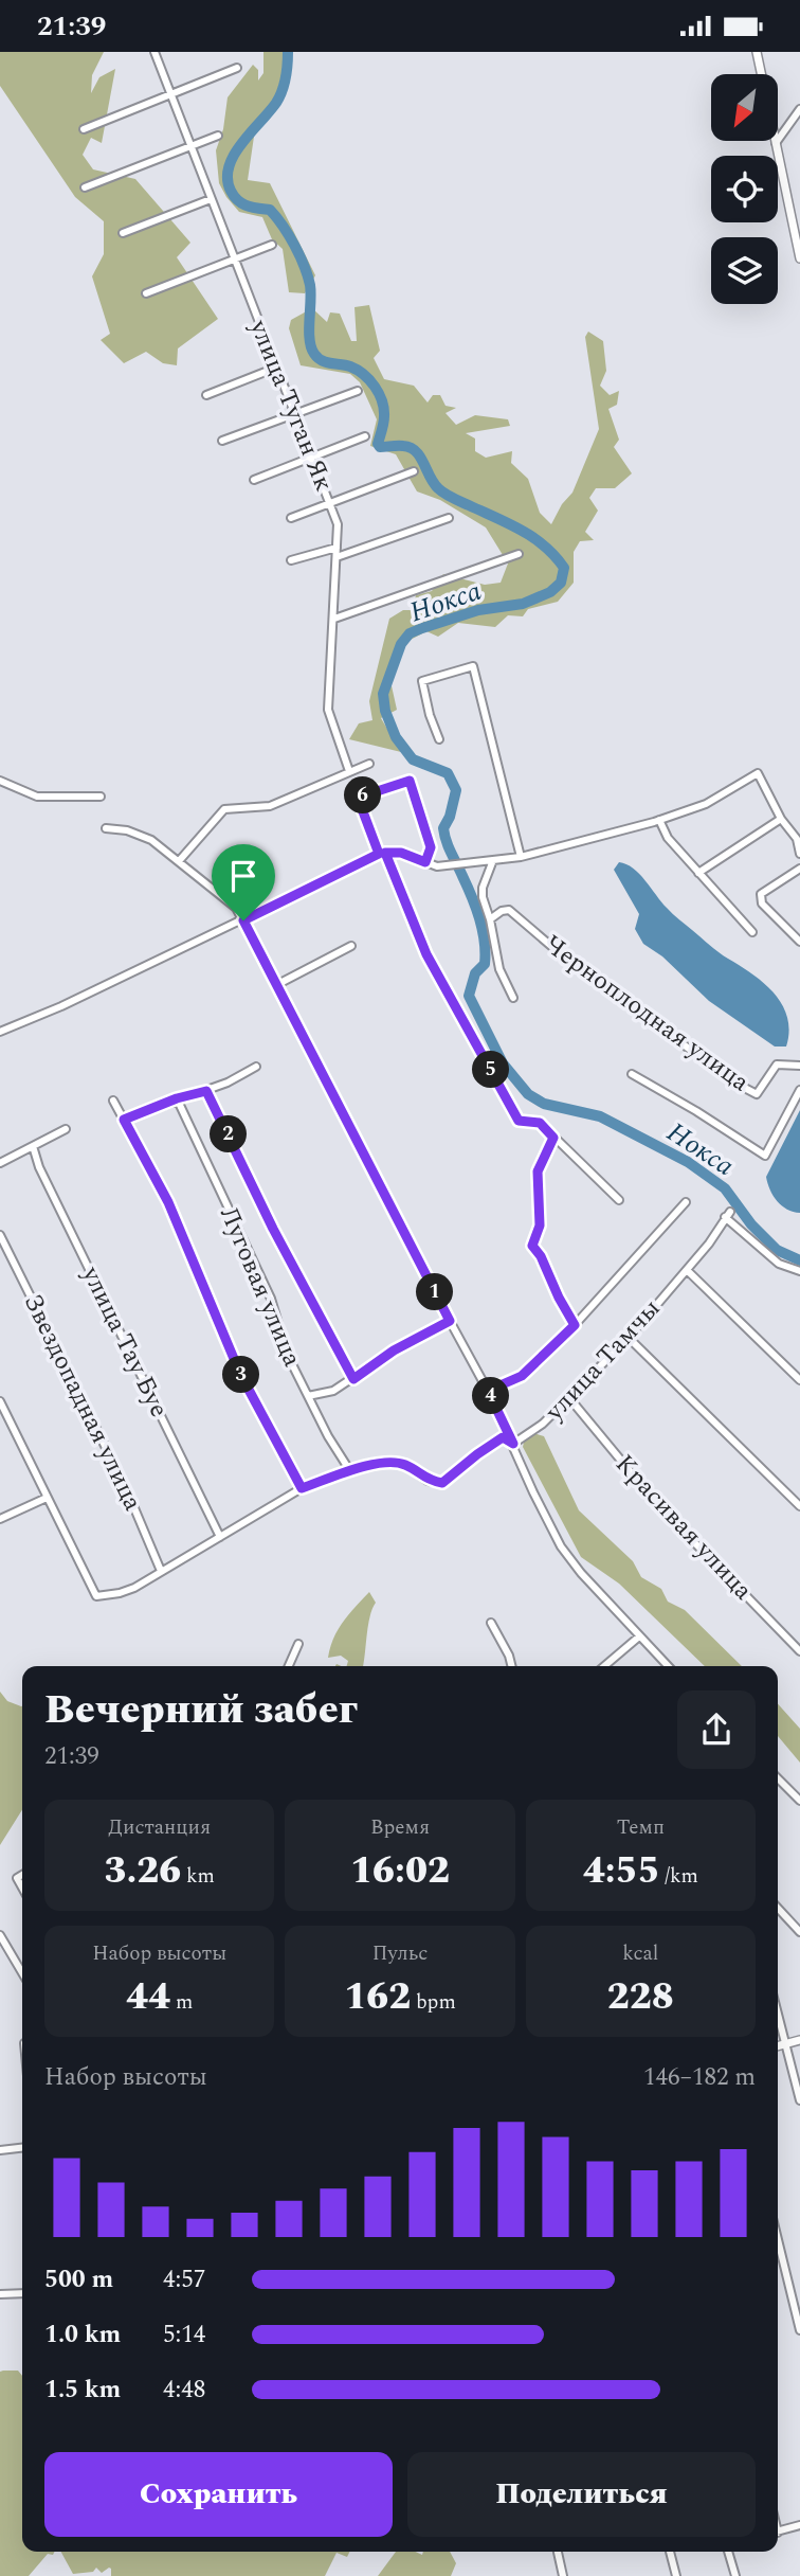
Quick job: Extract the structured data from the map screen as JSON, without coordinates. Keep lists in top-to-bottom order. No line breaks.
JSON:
{"streets":{"street":["улица Туган Як","Черноплодная улица","Луговая улица","улица Тау Буе","улица Тамчы","Звездопадная улица","Красивая улица"]},"crossings":[["Луговая улица","улица Тамчы"],["улица Тау Буе","улица Тамчы"],["улица Тамчы","Звездопадная улица"],["улица Тамчы","Красивая улица"]],"water":["Нокса"],"north":"bottom left","page":{"status":"21:39","pins":["6","5","2","1","3","4"],"heading":["Вечерний забег","21:39"],"stats":[["Дистанция","3.26 km"],["Время","16:02"],["Темп","4:55 /km"],["Набор высоты","44 m"],["Пульс","162 bpm"],["kcal","228"]],"chart":["Набор высоты","146–182 m"],"list":[{"name":"500 m","note":"4:57"},{"name":"1.0 km","note":"5:14"},{"name":"1.5 km","note":"4:48"}],"buttons":["Сохранить","Поделиться"]}}
